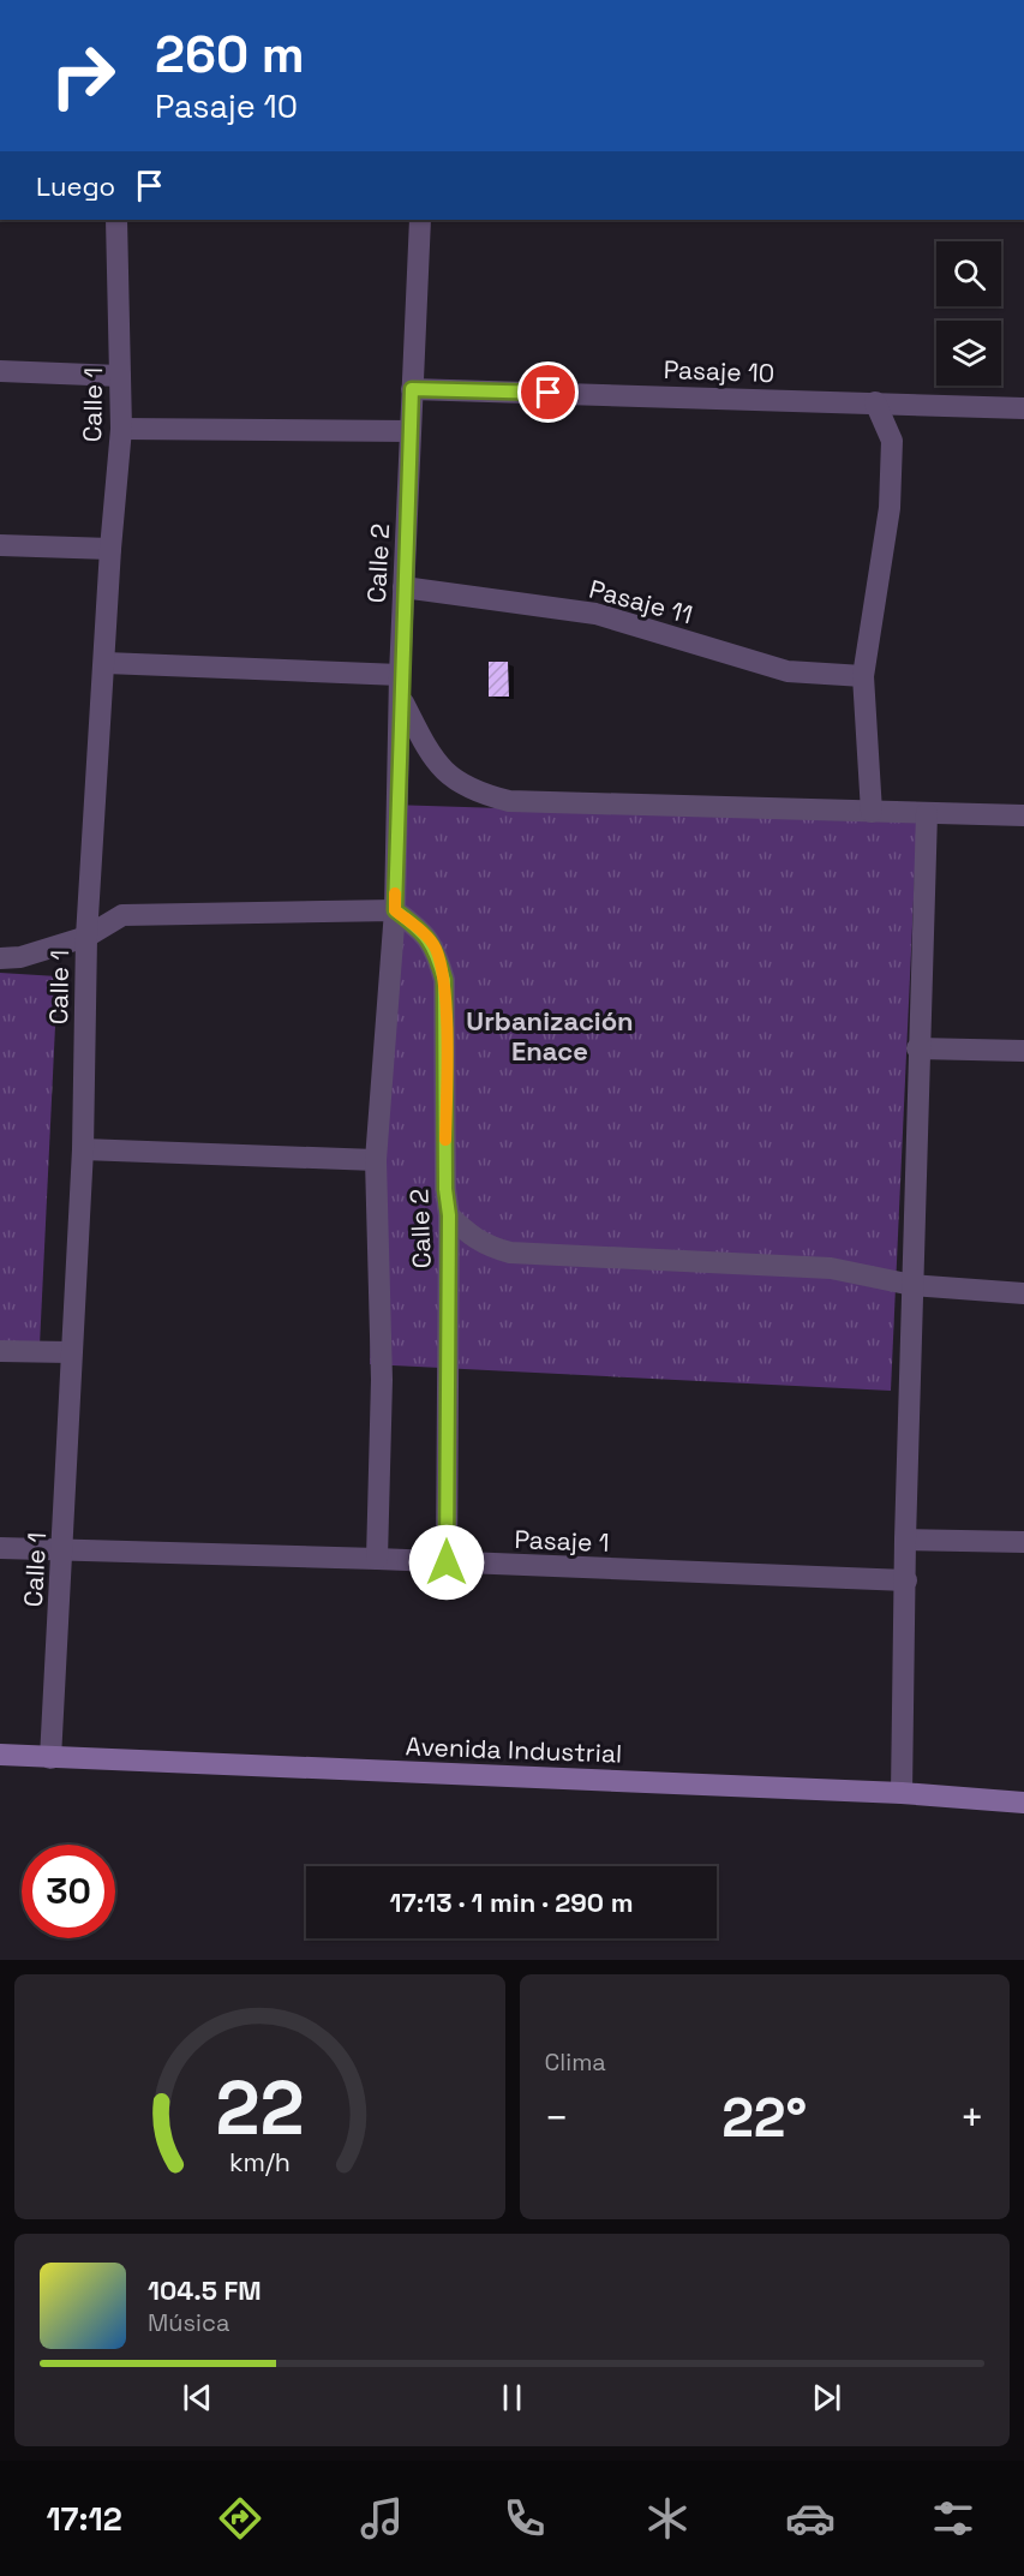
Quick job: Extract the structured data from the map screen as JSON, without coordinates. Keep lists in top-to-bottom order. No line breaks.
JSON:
{"streets":{"street":["Pasaje 10","Calle 1","Calle 2","Pasaje 11","Pasaje 1","Avenida Industrial"]},"crossings":[["Pasaje 10","Calle 2"],["Calle 1","Pasaje 1"],["Calle 1","Avenida Industrial"],["Calle 2","Pasaje 11"],["Calle 2","Pasaje 1"]],"districts":["Urbanización Enace"],"page":{"turn":["260 m","Pasaje 10"],"then":"Luego","limit":"30","trip":"17:13 · 1 min · 290 m","tile":"Clima","heat":["−","22°","+"],"song":["104.5 FM","Música"],"tabs":"17:12","gauge":["22","km/h"]}}
